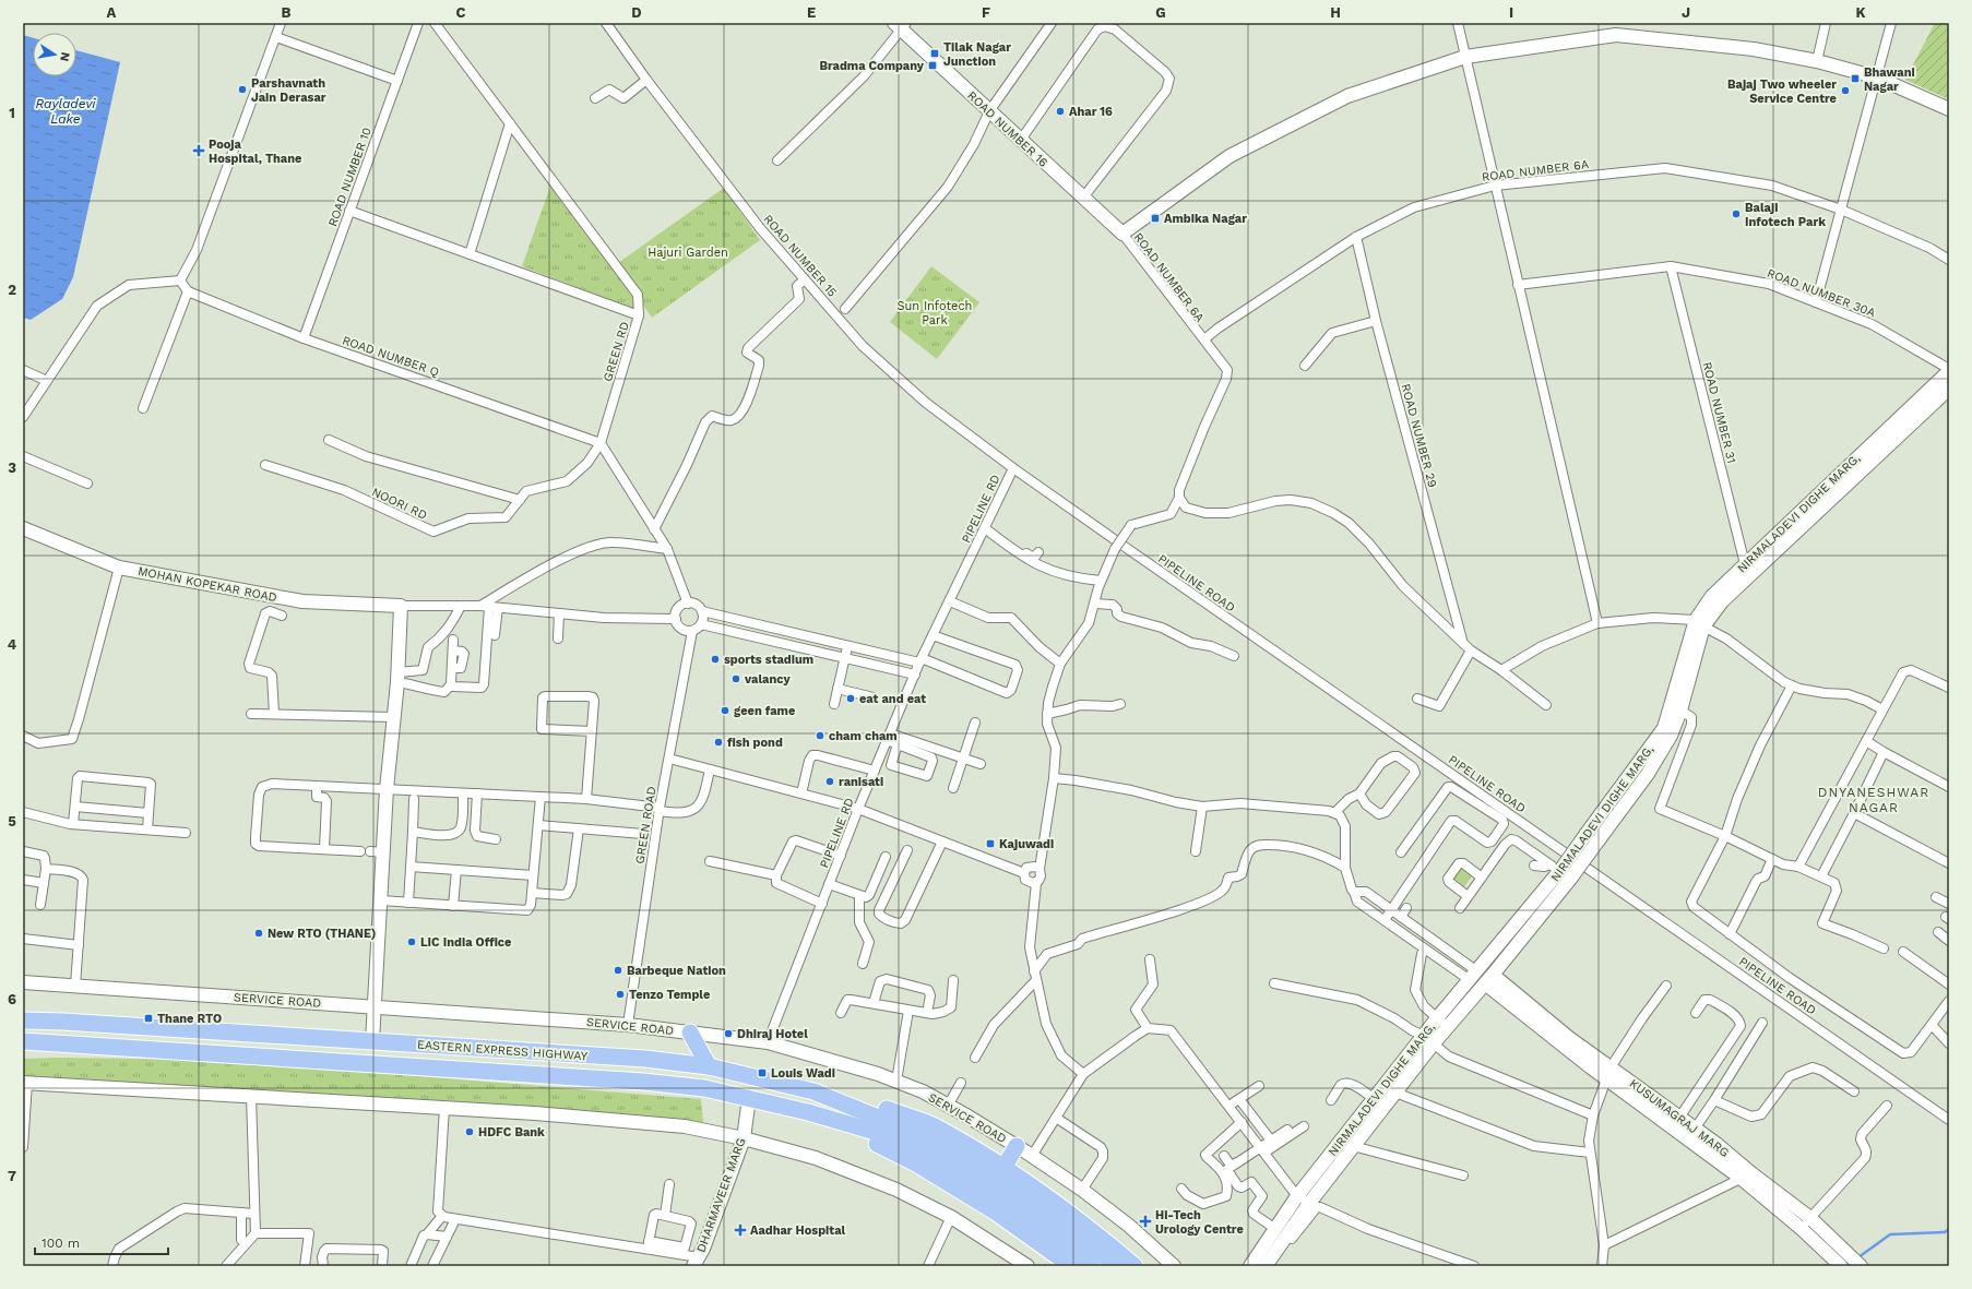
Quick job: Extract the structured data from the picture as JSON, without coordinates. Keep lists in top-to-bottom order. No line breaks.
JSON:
{"streets":{"highway":["EASTERN EXPRESS HIGHWAY"],"street":["ROAD NUMBER 16","ROAD NUMBER 6A","ROAD NUMBER 10","ROAD NUMBER 15","ROAD NUMBER 30A","GREEN RD","ROAD NUMBER Q","ROAD NUMBER 31","ROAD NUMBER 29","NOORI RD","PIPELINE RD","NIRMALADEVI DIGHE MARG,","PIPELINE ROAD","MOHAN KOPEKAR ROAD","GREEN ROAD","SERVICE ROAD","KUSUMAGRAJ MARG","DHARMAVEER MARG"]},"crossings":[["ROAD NUMBER 16","ROAD NUMBER 6A"],["ROAD NUMBER 6A","ROAD NUMBER 29"],["ROAD NUMBER 10","ROAD NUMBER Q"],["ROAD NUMBER 15","PIPELINE RD"],["ROAD NUMBER 15","PIPELINE ROAD"],["ROAD NUMBER 30A","ROAD NUMBER 31"],["ROAD NUMBER 30A","NIRMALADEVI DIGHE MARG,"],["GREEN RD","ROAD NUMBER Q"],["GREEN RD","NOORI RD"],["ROAD NUMBER Q","NOORI RD"],["ROAD NUMBER 31","NIRMALADEVI DIGHE MARG,"],["PIPELINE RD","PIPELINE ROAD"],["PIPELINE RD","SERVICE ROAD"],["NIRMALADEVI DIGHE MARG,","KUSUMAGRAJ MARG"],["GREEN ROAD","SERVICE ROAD"],["EASTERN EXPRESS HIGHWAY","DHARMAVEER MARG"]],"districts":["DNYANESHWAR NAGAR"],"water":["Rayladevi Lake"],"parks":["Hajuri Garden","Sun Infotech Park"],"places":{"transit":["Tilak Nagar Junction","Bradma Company","Bhawani Nagar","Ambika Nagar","Kajuwadi","Thane RTO","Louis Wadi"],"other":["Parshavnath Jain Derasar","Bajaj Two wheeler Service Centre","Ahar 16","Balaji Infotech Park","sports stadium","valancy","eat and eat","geen fame","cham cham","fish pond","ranisati","New RTO (THANE)","LIC India Office","Barbeque Nation","Tenzo Temple","Dhiraj Hotel","HDFC Bank"],"health":["Pooja Hospital, Thane","Hi-Tech Urology Centre","Aadhar Hospital"]},"scale_bar":"100 m","north":"right","grid":{"columns":["A","B","C","D","E","F","G","H","I","J","K"],"rows":["1","2","3","4","5","6","7"]}}
